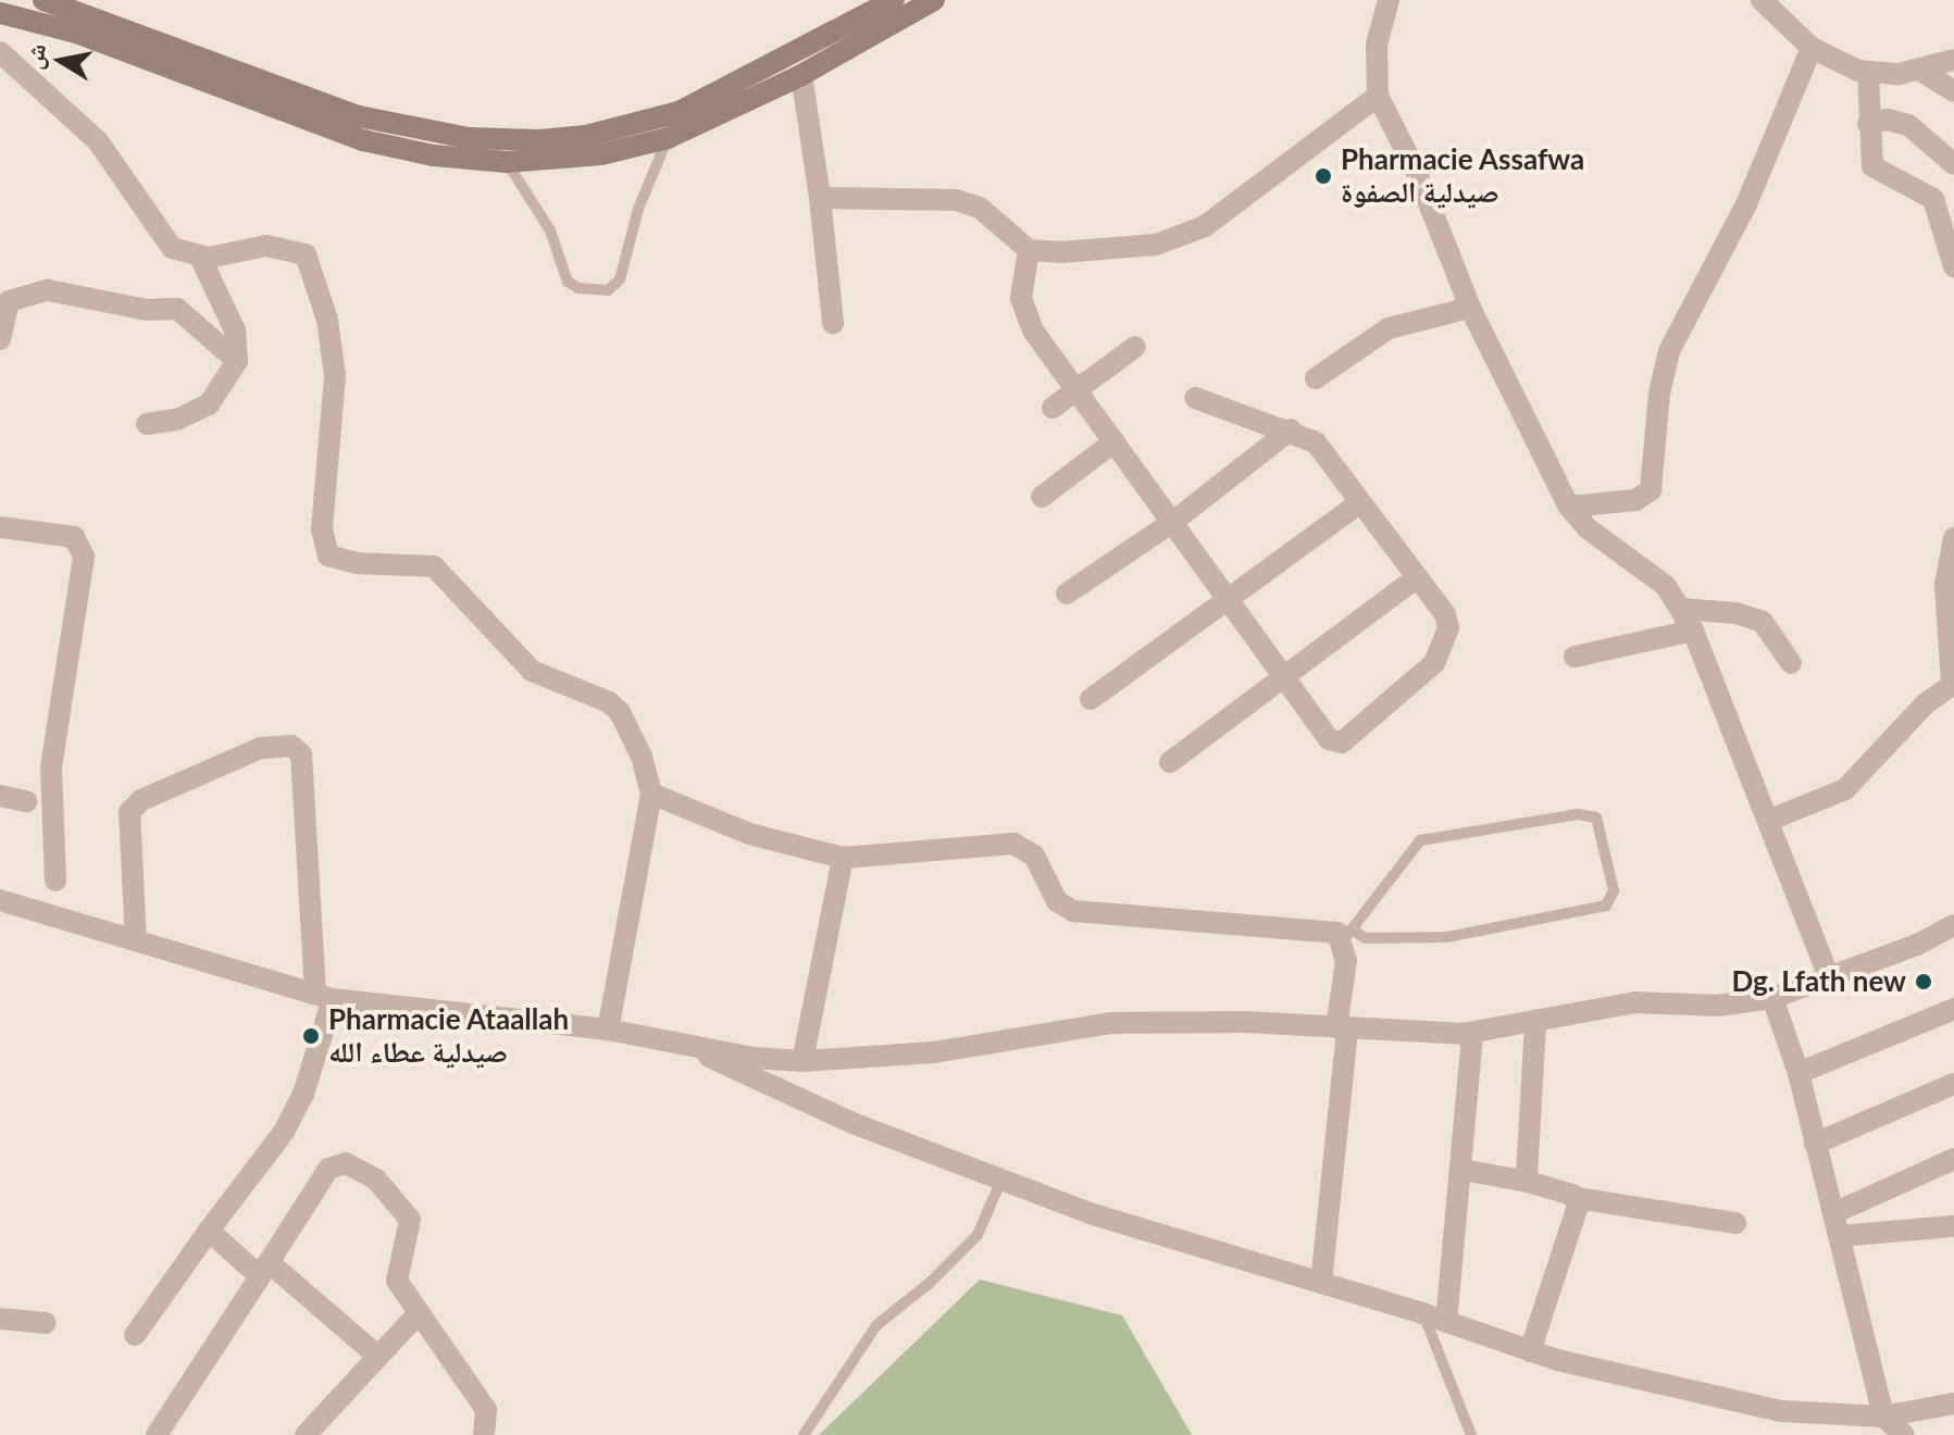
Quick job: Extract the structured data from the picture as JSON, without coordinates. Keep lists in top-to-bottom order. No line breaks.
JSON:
{"places":["Pharmacie Assafwa صيدلية الصفوة","Dg. Lfath new","Pharmacie Ataallah صيدلية عطاء الله"],"north":"left"}
